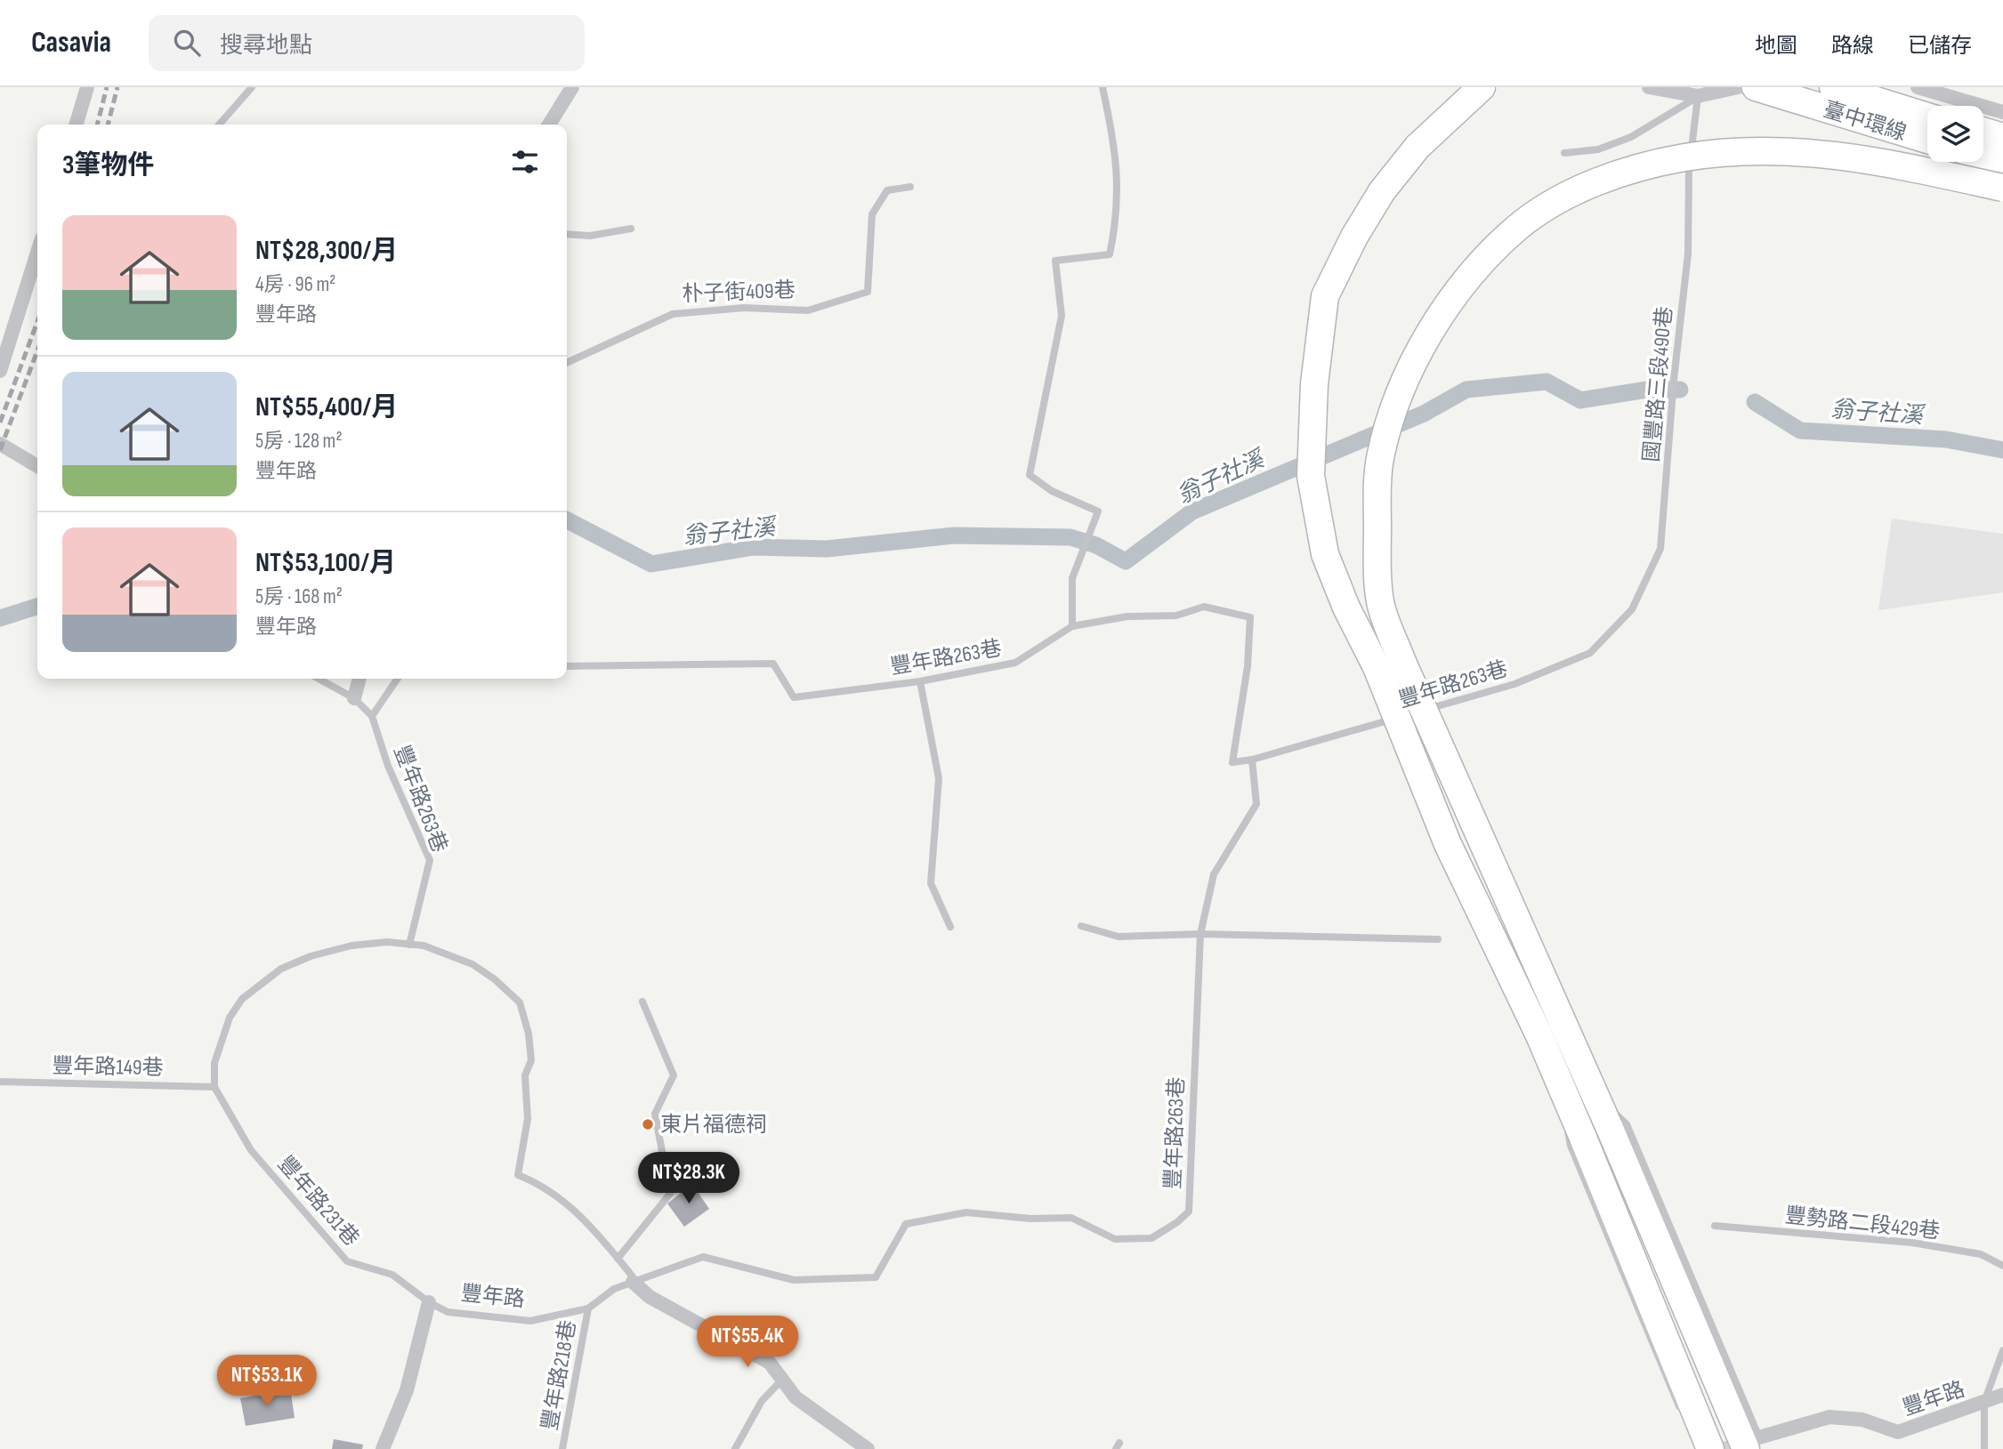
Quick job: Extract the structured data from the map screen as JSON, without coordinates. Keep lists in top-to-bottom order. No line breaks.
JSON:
{"streets":{"highway":["臺中環線"],"street":["豐年路"],"lane":["朴子街409巷","國豐路三段490巷","豐年路263巷","豐年路149巷","豐年路231巷","豐勢路二段429巷","豐年路218巷"]},"crossings":[["國豐路三段490巷","豐年路263巷"],["豐年路263巷","豐年路"],["豐年路149巷","豐年路231巷"],["豐年路231巷","豐年路"],["豐年路","豐年路218巷"]],"water":["翁子社溪"],"places":["東片福德祠"],"page":{"header":"Casavia","search":"搜尋地點","nav":["地圖","路線","已儲存"],"heading":"3筆物件","list":[{"name":"NT$28,300/月","note":"4房 · 96 m² · 豐年路"},{"name":"NT$55,400/月","note":"5房 · 128 m² · 豐年路"},{"name":"NT$53,100/月","note":"5房 · 168 m² · 豐年路"}],"price":["NT$28.3K","NT$55.4K","NT$53.1K"]}}
